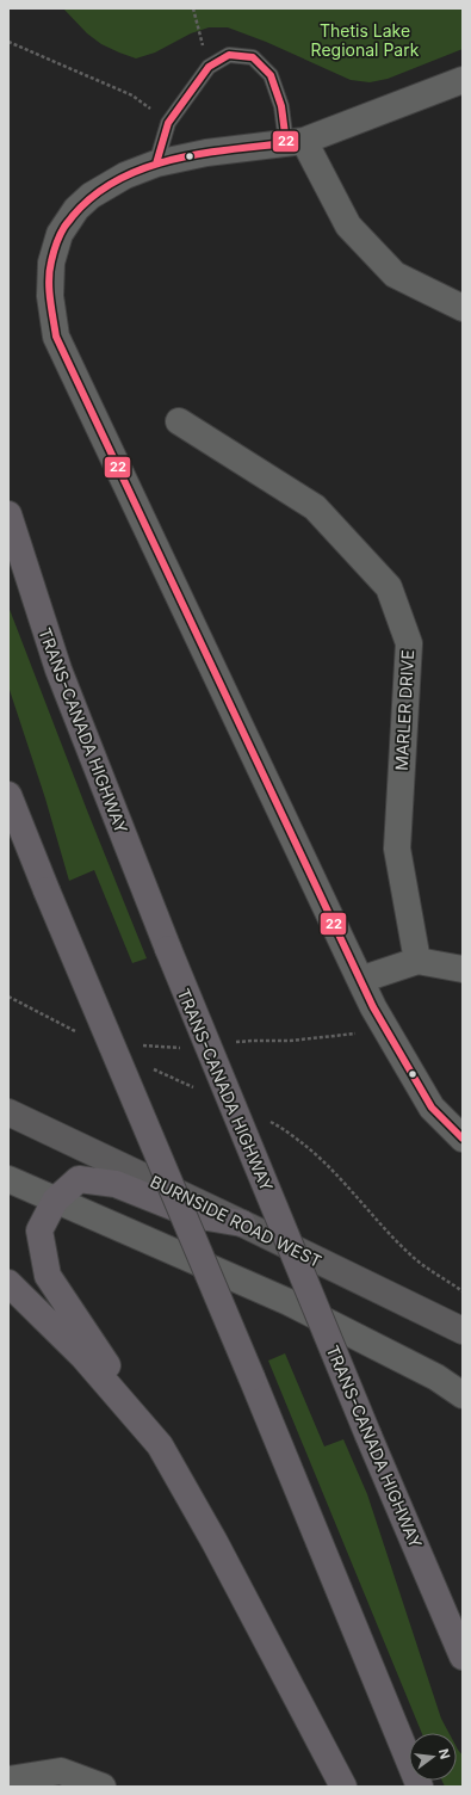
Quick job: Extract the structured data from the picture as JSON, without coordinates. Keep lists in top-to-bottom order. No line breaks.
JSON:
{"streets":{"highway":["TRANS-CANADA HIGHWAY"],"main road":["BURNSIDE ROAD WEST"],"street":["MARLER DRIVE"]},"parks":["Thetis Lake Regional Park"],"lines":["transit line 22"],"north":"right"}
